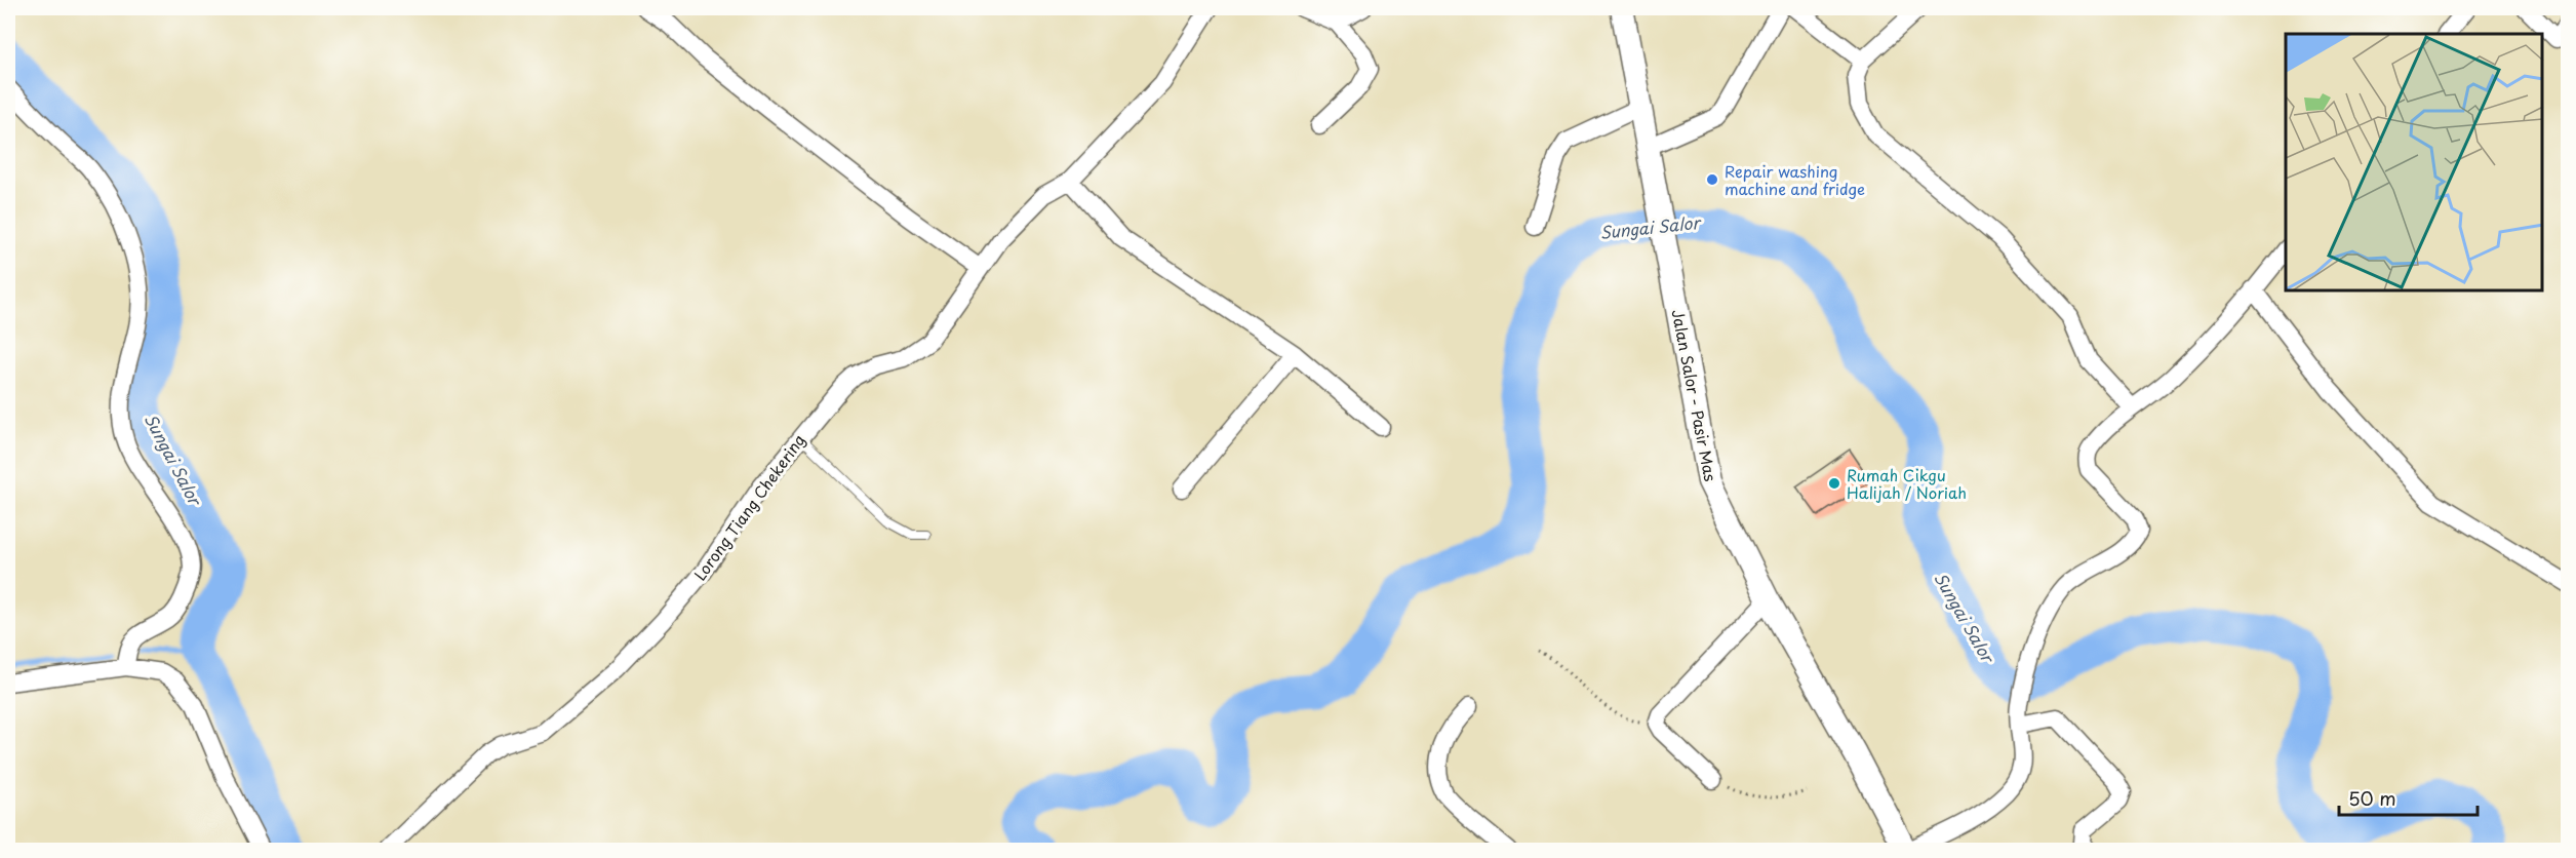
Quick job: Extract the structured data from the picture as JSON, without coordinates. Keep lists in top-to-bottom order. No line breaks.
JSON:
{"streets":{"main road":["Jalan Salor - Pasir Mas"],"street":["Lorong Tiang Chekering"]},"water":["Sungai Salor"],"places":["Repair washing machine and fridge","Rumah Cikgu Halijah / Noriah"],"scale_bar":"50 m"}
